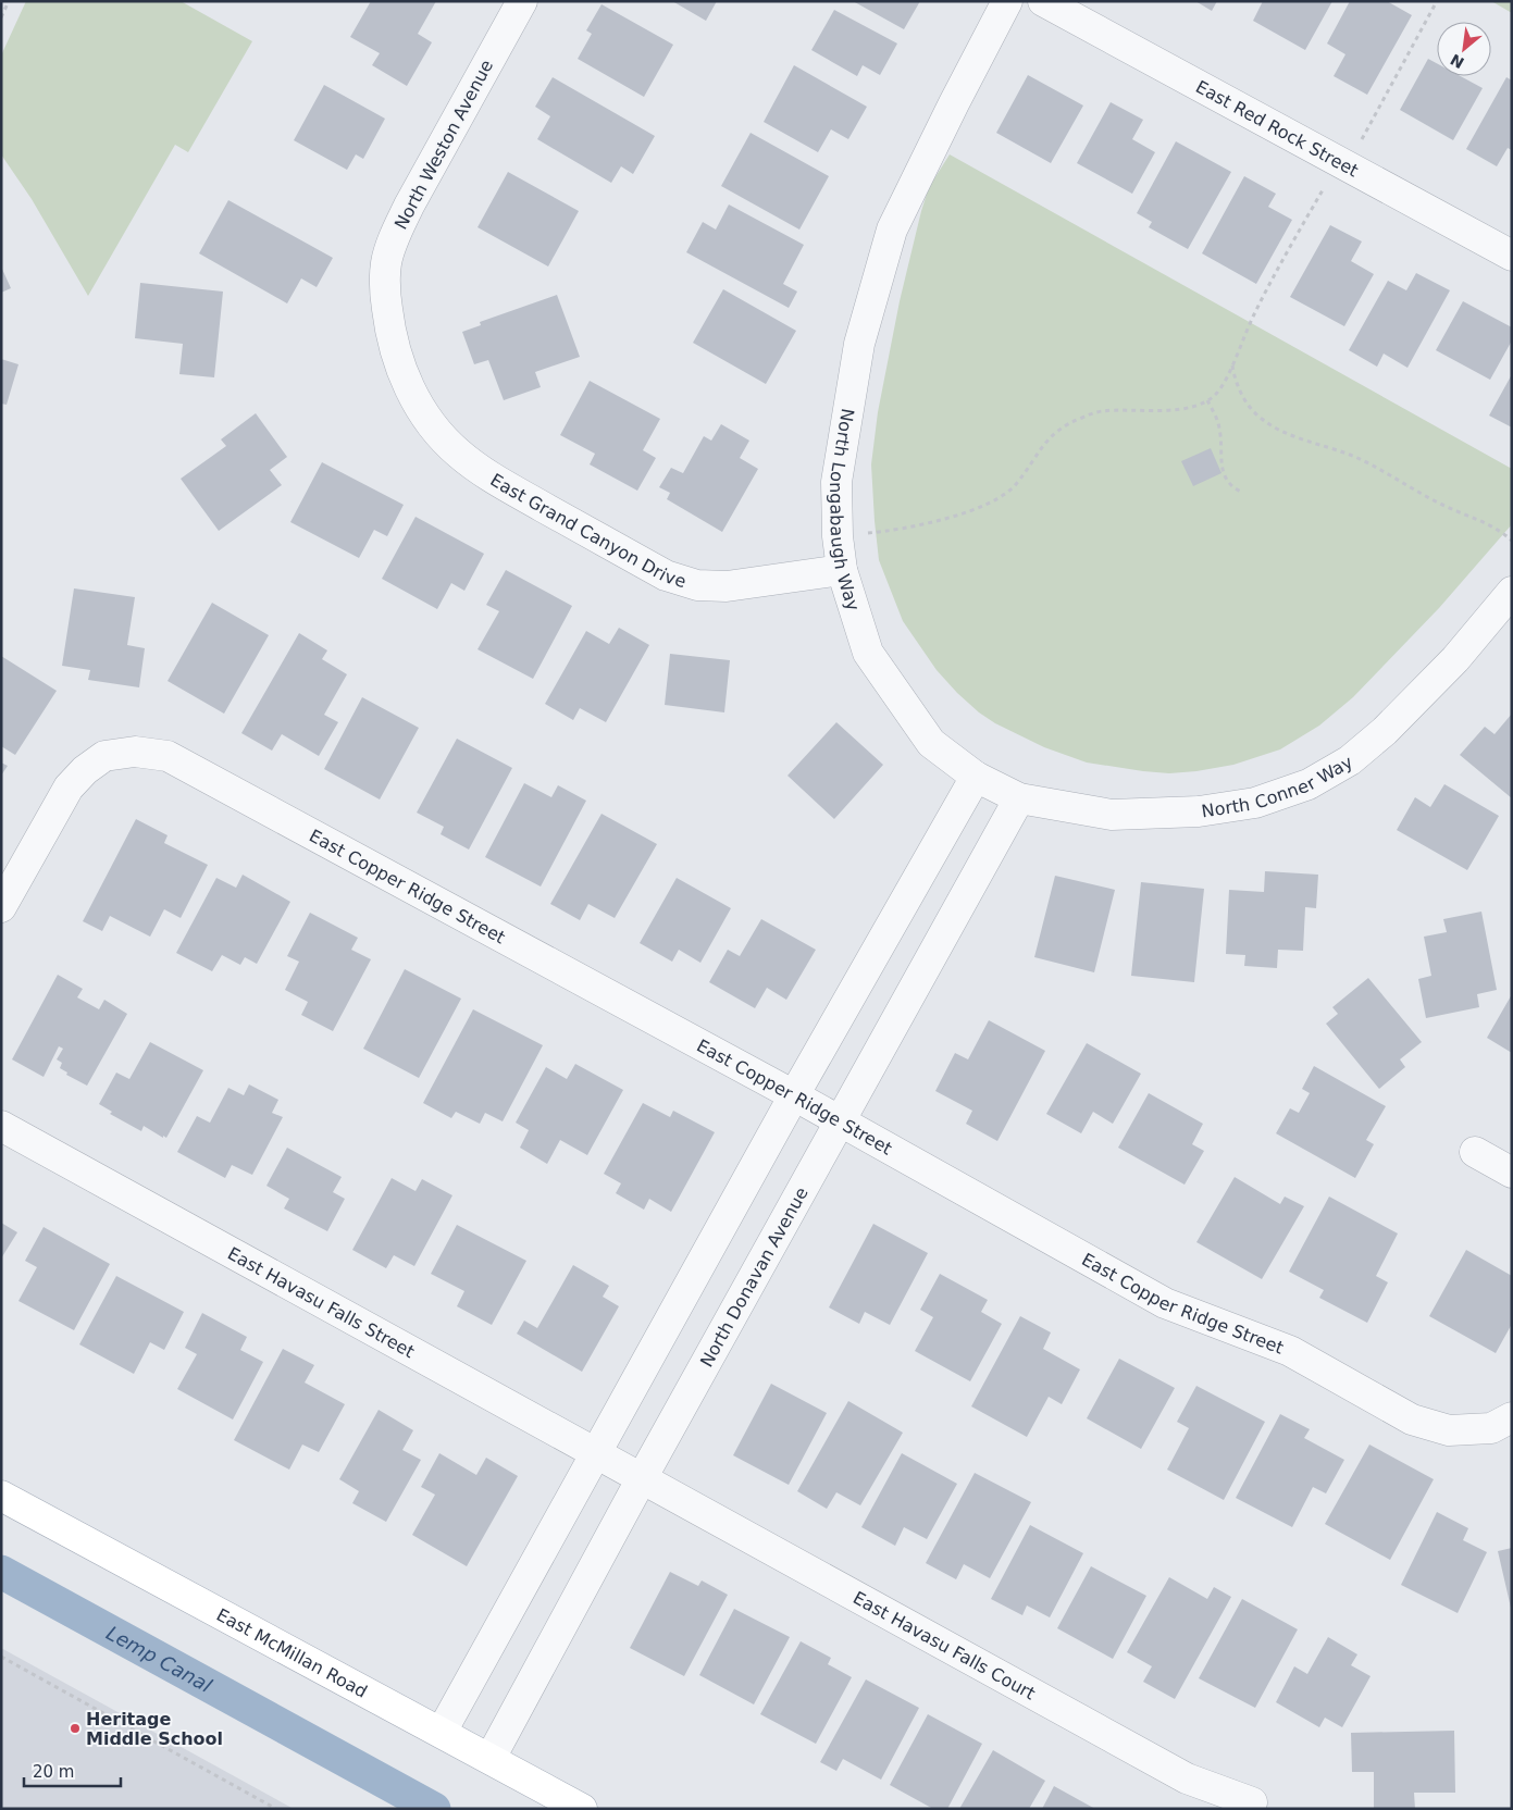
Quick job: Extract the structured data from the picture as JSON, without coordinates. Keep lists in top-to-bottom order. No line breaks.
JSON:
{"streets":{"main road":["East McMillan Road"],"street":["East Red Rock Street","North Weston Avenue","North Longabaugh Way","East Grand Canyon Drive","North Conner Way","East Copper Ridge Street","North Donavan Avenue","East Havasu Falls Street","East Havasu Falls Court"]},"crossings":[["North Weston Avenue","East Grand Canyon Drive"],["North Longabaugh Way","East Grand Canyon Drive"],["North Longabaugh Way","North Conner Way"],["North Conner Way","North Donavan Avenue"],["East Copper Ridge Street","North Donavan Avenue"],["North Donavan Avenue","East Havasu Falls Street"],["North Donavan Avenue","East Havasu Falls Court"],["North Donavan Avenue","East McMillan Road"],["East Havasu Falls Street","East Havasu Falls Court"]],"water":["Lemp Canal"],"places":["Heritage Middle School"],"scale_bar":"20 m","north":"bottom left"}
